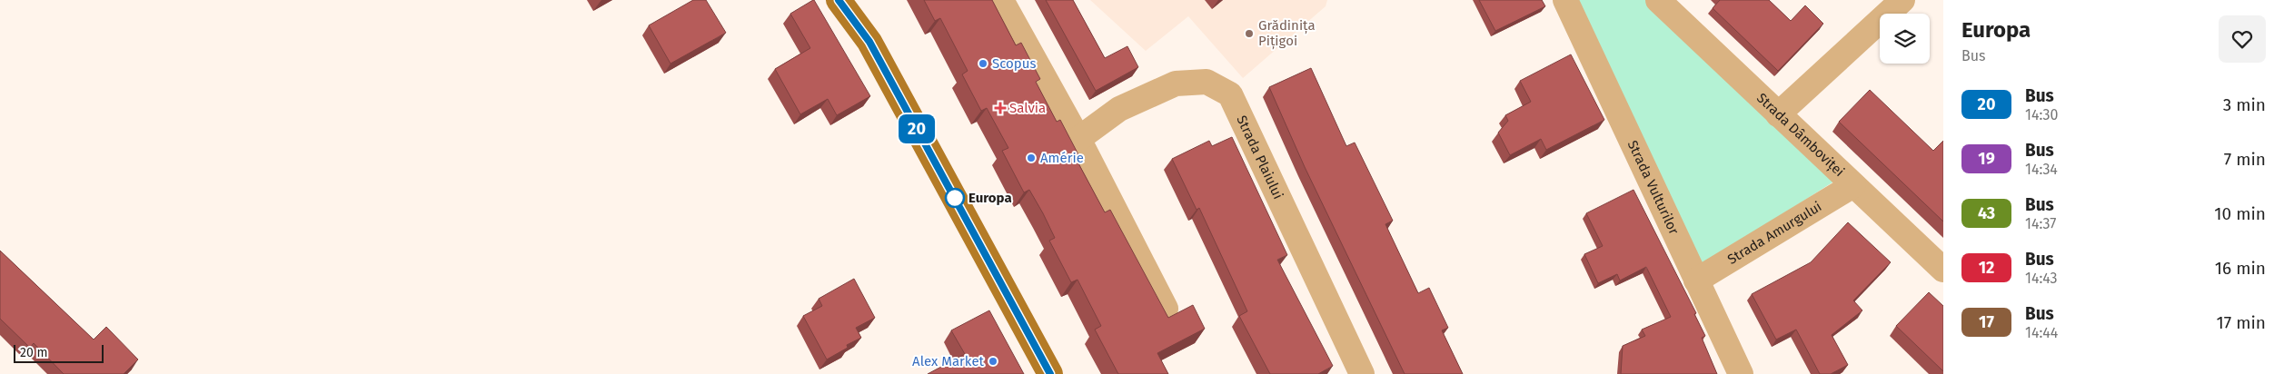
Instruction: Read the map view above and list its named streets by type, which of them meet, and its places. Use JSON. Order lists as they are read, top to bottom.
{
  "streets": {
    "street": [
      "Strada Dâmboviței",
      "Strada Plaiului",
      "Strada Vulturilor",
      "Strada Amurgului"
    ]
  },
  "crossings": [
    ["Strada Dâmboviței", "Strada Amurgului"],
    ["Strada Vulturilor", "Strada Amurgului"]
  ],
  "places": {
    "other": [
      "Grădinița Pițigoi",
      "Scopus",
      "Amérie",
      "Europa",
      "Alex Market"
    ],
    "health": ["Salvia"]
  },
  "lines": ["bus line 20"],
  "scale_bar": "20 m",
  "page": {
    "on_map": "20",
    "heading": ["Europa", "Bus"],
    "list": [
      {
        "mark": "20",
        "name": "Bus",
        "note": "14:30",
        "value": "3 min"
      },
      {
        "mark": "19",
        "name": "Bus",
        "note": "14:34",
        "value": "7 min"
      },
      {
        "mark": "43",
        "name": "Bus",
        "note": "14:37",
        "value": "10 min"
      },
      {
        "mark": "12",
        "name": "Bus",
        "note": "14:43",
        "value": "16 min"
      },
      {
        "mark": "17",
        "name": "Bus",
        "note": "14:44",
        "value": "17 min"
      }
    ],
    "scale": "20 m"
  }
}
